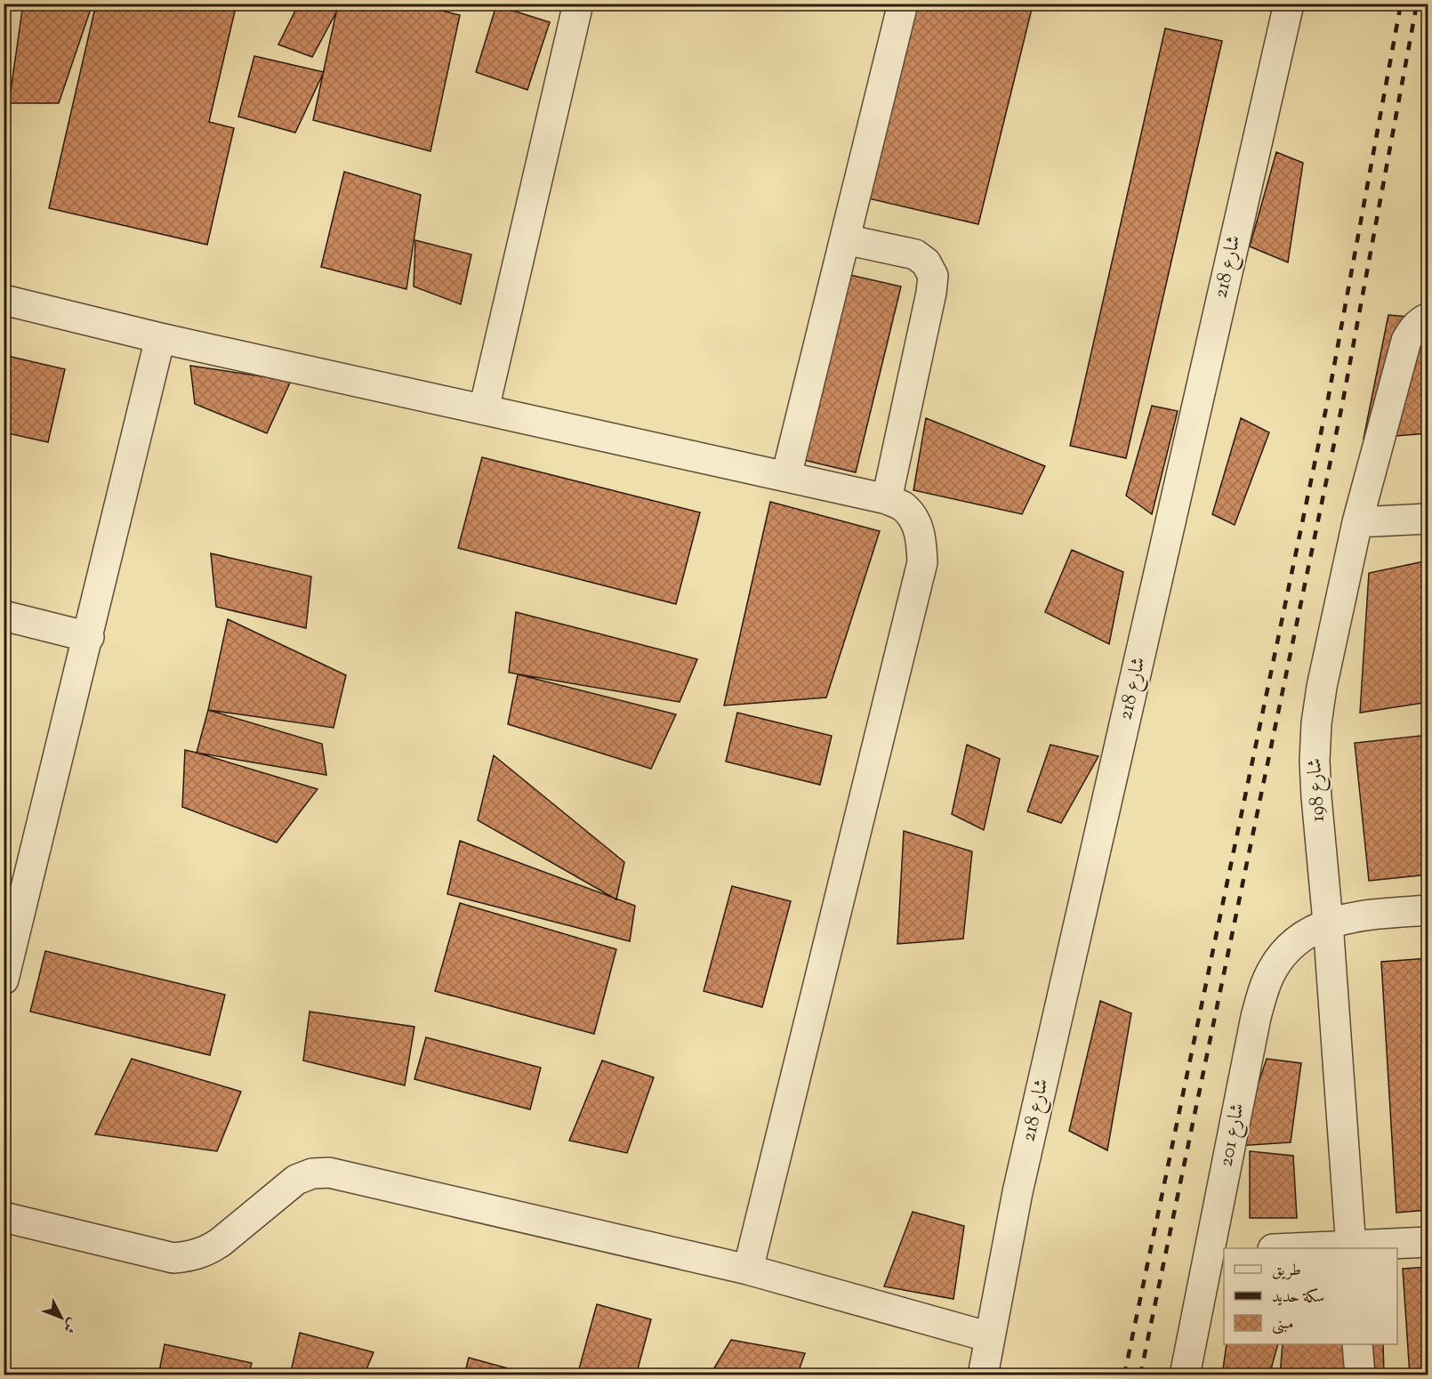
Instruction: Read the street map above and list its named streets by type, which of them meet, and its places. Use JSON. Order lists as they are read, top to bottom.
{
  "streets": {
    "street": ["شارع 218", "شارع 198", "شارع 201"]
  },
  "crossings": [
    ["شارع 198", "شارع 201"]
  ],
  "legend": ["طريق", "سكة حديد", "مبنى"],
  "north": "bottom right"
}
